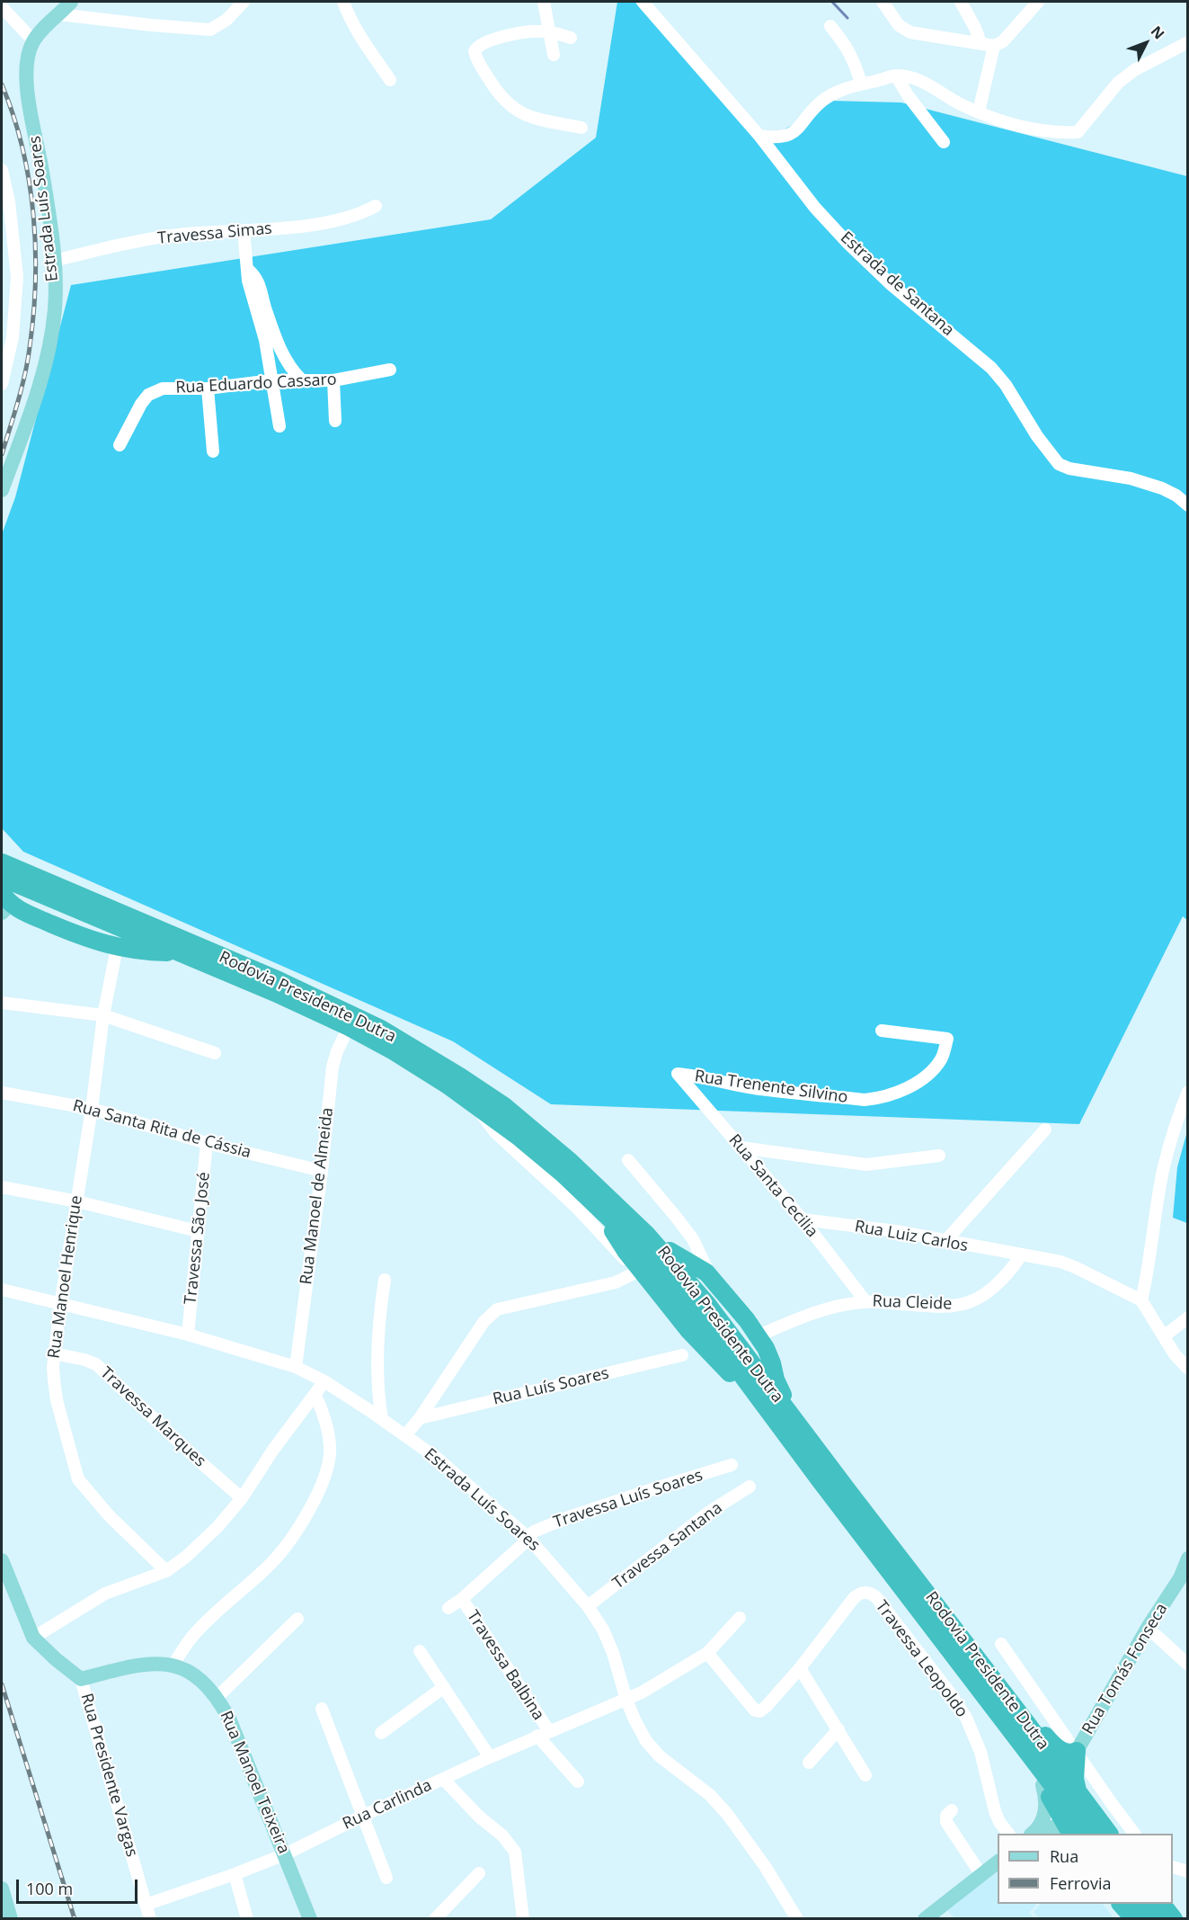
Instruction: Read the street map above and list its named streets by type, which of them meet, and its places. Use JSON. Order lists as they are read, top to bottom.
{
  "streets": {
    "highway": ["Rodovia Presidente Dutra"],
    "main road": [
      "Estrada Luís Soares",
      "Rua Tomás Fonseca",
      "Rua Presidente Vargas",
      "Rua Manoel Teixeira"
    ],
    "street": [
      "Travessa Simas",
      "Estrada de Santana",
      "Rua Eduardo Cassaro",
      "Rua Trenente Silvino",
      "Rua Santa Rita de Cássia",
      "Rua Santa Cecilia",
      "Rua Manoel de Almeida",
      "Rua Luiz Carlos",
      "Travessa São José",
      "Rua Manoel Henrique",
      "Rua Cleide",
      "Rua Luís Soares",
      "Travessa Marques",
      "Travessa Luís Soares",
      "Travessa Santana",
      "Travessa Leopoldo",
      "Travessa Balbina",
      "Rua Carlinda"
    ]
  },
  "crossings": [
    ["Estrada Luís Soares", "Travessa Simas"],
    ["Estrada Luís Soares", "Rua Manoel de Almeida"],
    ["Estrada Luís Soares", "Travessa São José"],
    ["Estrada Luís Soares", "Rua Manoel Henrique"],
    ["Estrada Luís Soares", "Travessa Luís Soares"],
    ["Estrada Luís Soares", "Travessa Santana"],
    ["Estrada Luís Soares", "Rua Carlinda"],
    ["Rodovia Presidente Dutra", "Rua Manoel de Almeida"],
    ["Rua Trenente Silvino", "Rua Santa Cecilia"],
    ["Rua Santa Rita de Cássia", "Rua Manoel de Almeida"],
    ["Rua Santa Rita de Cássia", "Travessa São José"],
    ["Rua Santa Rita de Cássia", "Rua Manoel Henrique"],
    ["Rua Santa Cecilia", "Rua Luiz Carlos"],
    ["Rua Santa Cecilia", "Rua Cleide"],
    ["Rua Luiz Carlos", "Rua Cleide"],
    ["Rua Manoel Henrique", "Travessa Marques"],
    ["Travessa Luís Soares", "Travessa Balbina"],
    ["Travessa Balbina", "Rua Carlinda"],
    ["Rua Presidente Vargas", "Rua Manoel Teixeira"],
    ["Rua Presidente Vargas", "Rua Carlinda"],
    ["Rua Manoel Teixeira", "Rua Carlinda"]
  ],
  "legend": ["Rua", "Ferrovia"],
  "scale_bar": "100 m",
  "north": "top right"
}
